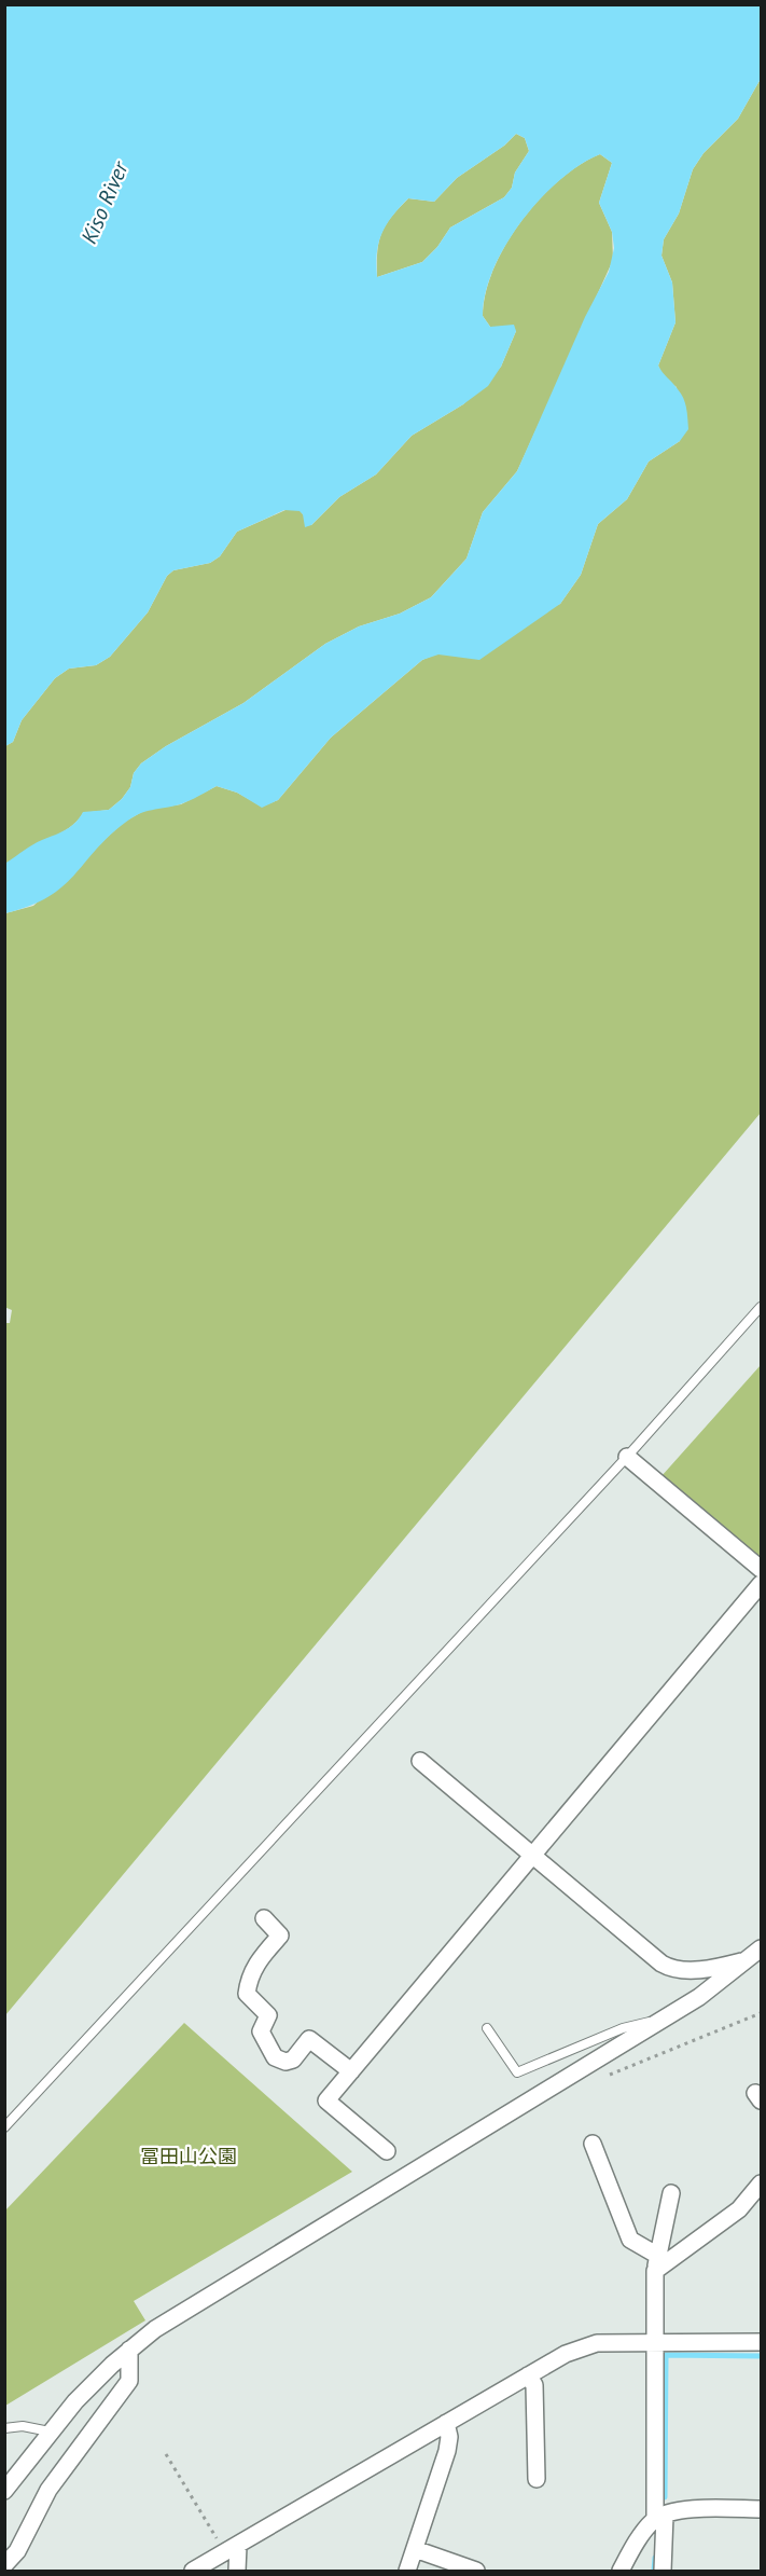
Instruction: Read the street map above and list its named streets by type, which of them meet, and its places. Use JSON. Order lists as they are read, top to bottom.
{
  "water": ["Kiso River"],
  "parks": ["冨田山公園"]
}
